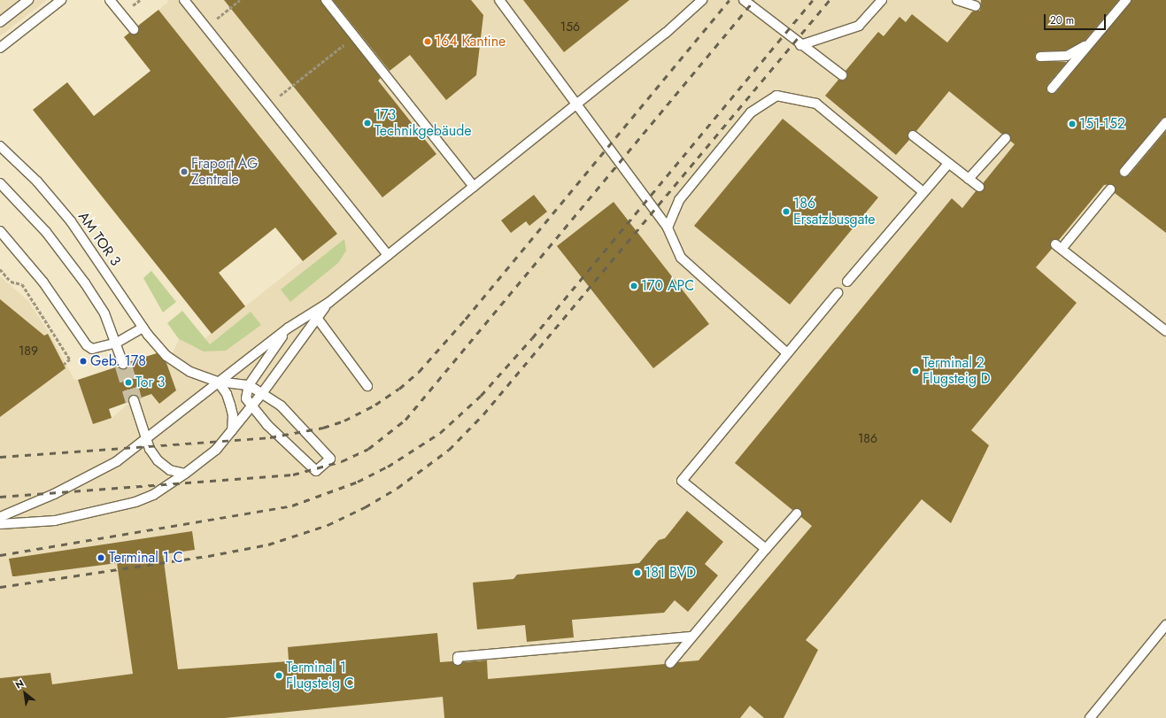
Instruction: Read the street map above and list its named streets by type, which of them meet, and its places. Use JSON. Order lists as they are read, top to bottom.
{
  "streets": {
    "lane": ["AM TOR 3"]
  },
  "places": [
    "164 Kantine",
    "173 Technikgebäude",
    "151-152",
    "Fraport AG Zentrale",
    "186 Ersatzbusgate",
    "170 APC",
    "Geb. 178",
    "Terminal 2 Flugsteig D",
    "Tor 3",
    "Terminal 1 C",
    "181 BVD",
    "Terminal 1 Flugsteig C"
  ],
  "house_numbers": ["156", "189", "186"],
  "scale_bar": "20 m",
  "north": "top left"
}
